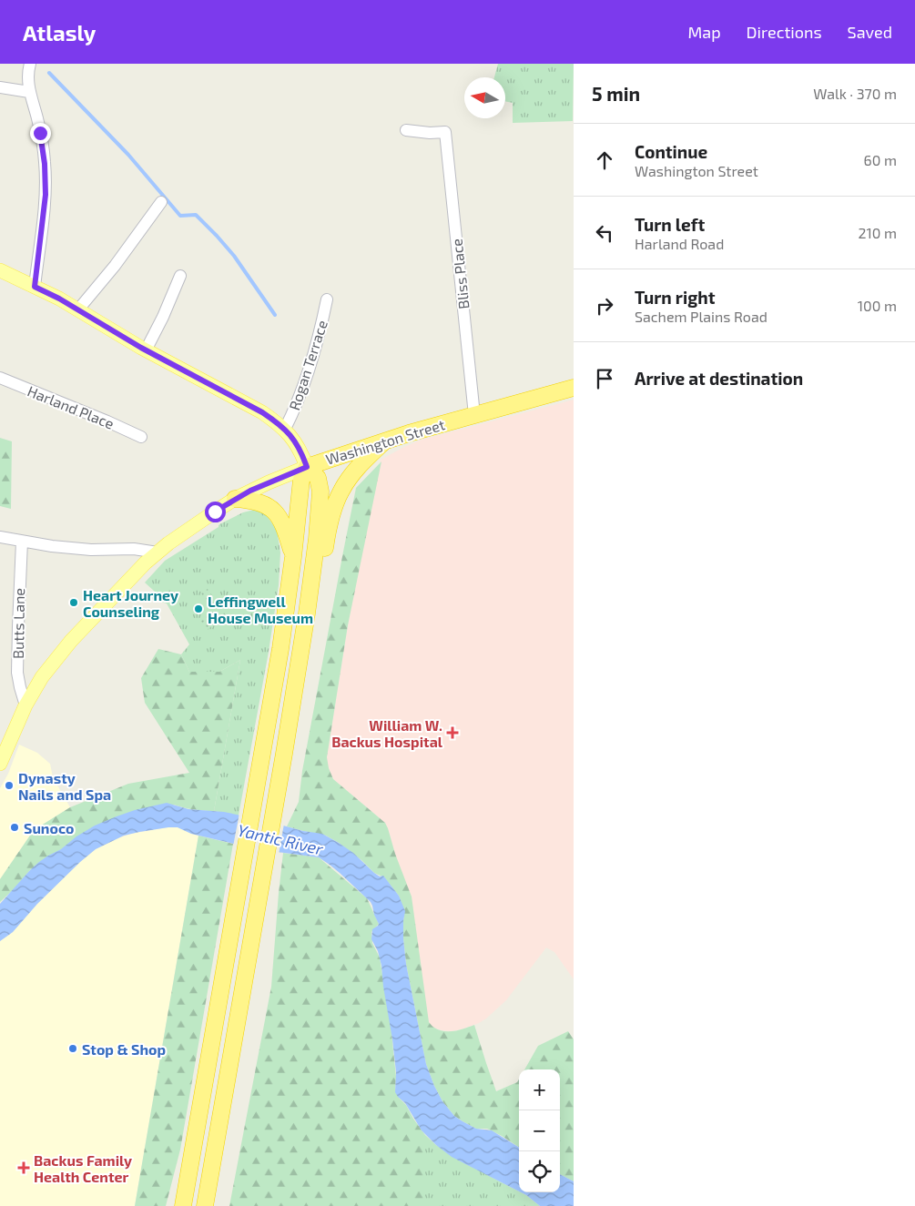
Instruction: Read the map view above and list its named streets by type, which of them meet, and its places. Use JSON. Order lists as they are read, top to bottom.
{
  "streets": {
    "highway": ["Washington Street"],
    "street": [
      "Bliss Place",
      "Rogan Terrace",
      "Harland Place",
      "Butts Lane"
    ]
  },
  "crossings": [
    ["Bliss Place", "Washington Street"],
    ["Washington Street", "Butts Lane"]
  ],
  "water": ["Yantic River"],
  "places": {
    "other": [
      "Heart Journey Counseling",
      "Leffingwell House Museum",
      "Dynasty Nails and Spa",
      "Sunoco",
      "Stop & Shop"
    ],
    "health": ["William W. Backus Hospital", "Backus Family Health Center"]
  },
  "north": "left",
  "page": {
    "header": "Atlasly",
    "nav": ["Map", "Directions", "Saved"],
    "heading": ["5 min", "Walk · 370 m"],
    "list": [
      ["Continue", "Washington Street", "60 m"],
      ["Turn left", "Harland Road", "210 m"],
      ["Turn right", "Sachem Plains Road", "100 m"],
      "Arrive at destination"
    ],
    "map_buttons": ["+", "−"]
  }
}
